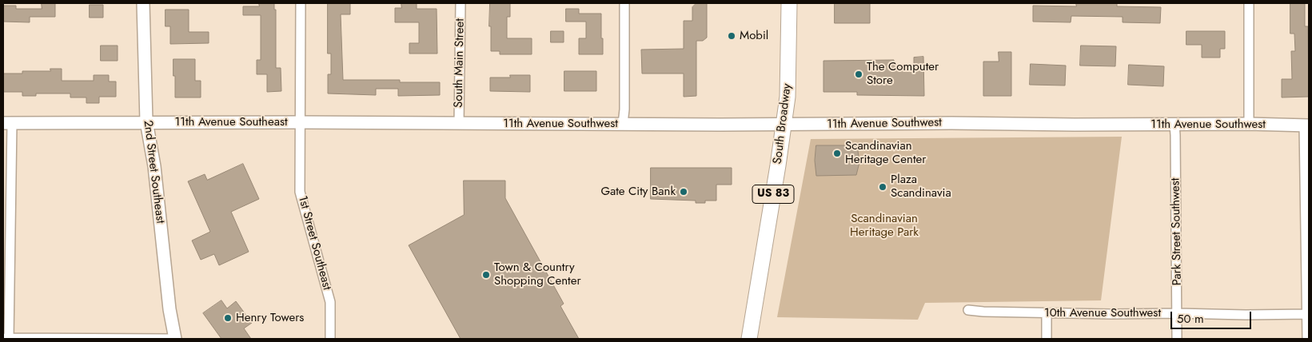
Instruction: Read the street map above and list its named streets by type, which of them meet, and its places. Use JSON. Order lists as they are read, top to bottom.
{
  "streets": {
    "main road": ["South Broadway", "US 83"],
    "street": [
      "South Main Street",
      "11th Avenue Southeast",
      "11th Avenue Southwest",
      "2nd Street Southeast",
      "Park Street Southwest",
      "1st Street Southeast",
      "10th Avenue Southwest"
    ]
  },
  "crossings": [
    ["South Main Street", "11th Avenue Southeast"],
    ["South Main Street", "11th Avenue Southwest"],
    ["11th Avenue Southeast", "11th Avenue Southwest"],
    ["11th Avenue Southeast", "2nd Street Southeast"],
    ["11th Avenue Southeast", "1st Street Southeast"],
    ["11th Avenue Southwest", "South Broadway"],
    ["11th Avenue Southwest", "Park Street Southwest"],
    ["Park Street Southwest", "10th Avenue Southwest"]
  ],
  "parks": ["Scandinavian Heritage Park"],
  "places": [
    "Mobil",
    "The Computer Store",
    "Scandinavian Heritage Center",
    "Plaza Scandinavia",
    "Gate City Bank",
    "Town & Country Shopping Center",
    "Henry Towers"
  ],
  "scale_bar": "50 m"
}
